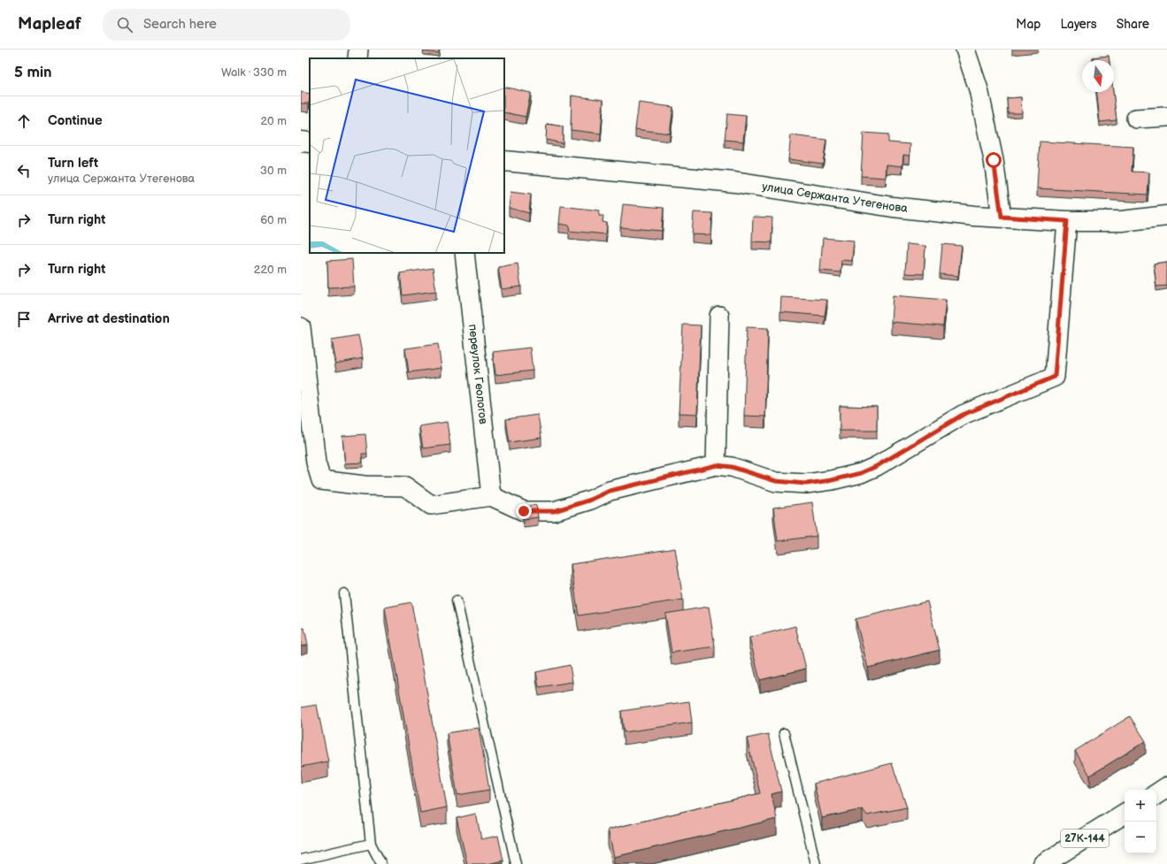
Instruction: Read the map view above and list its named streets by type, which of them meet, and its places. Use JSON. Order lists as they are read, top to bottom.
{
  "streets": {
    "main road": ["улица Сержанта Утегенова", "27К-144"],
    "street": ["переулок Геологов"]
  },
  "north": "bottom",
  "page": {
    "header": "Mapleaf",
    "search": "Search here",
    "nav": ["Map", "Layers", "Share"],
    "heading": ["5 min", "Walk · 330 m"],
    "list": [
      ["Continue", "20 m"],
      ["Turn left", "улица Сержанта Утегенова", "30 m"],
      ["Turn right", "60 m"],
      ["Turn right", "220 m"],
      "Arrive at destination"
    ],
    "map_buttons": ["+", "−"]
  }
}
